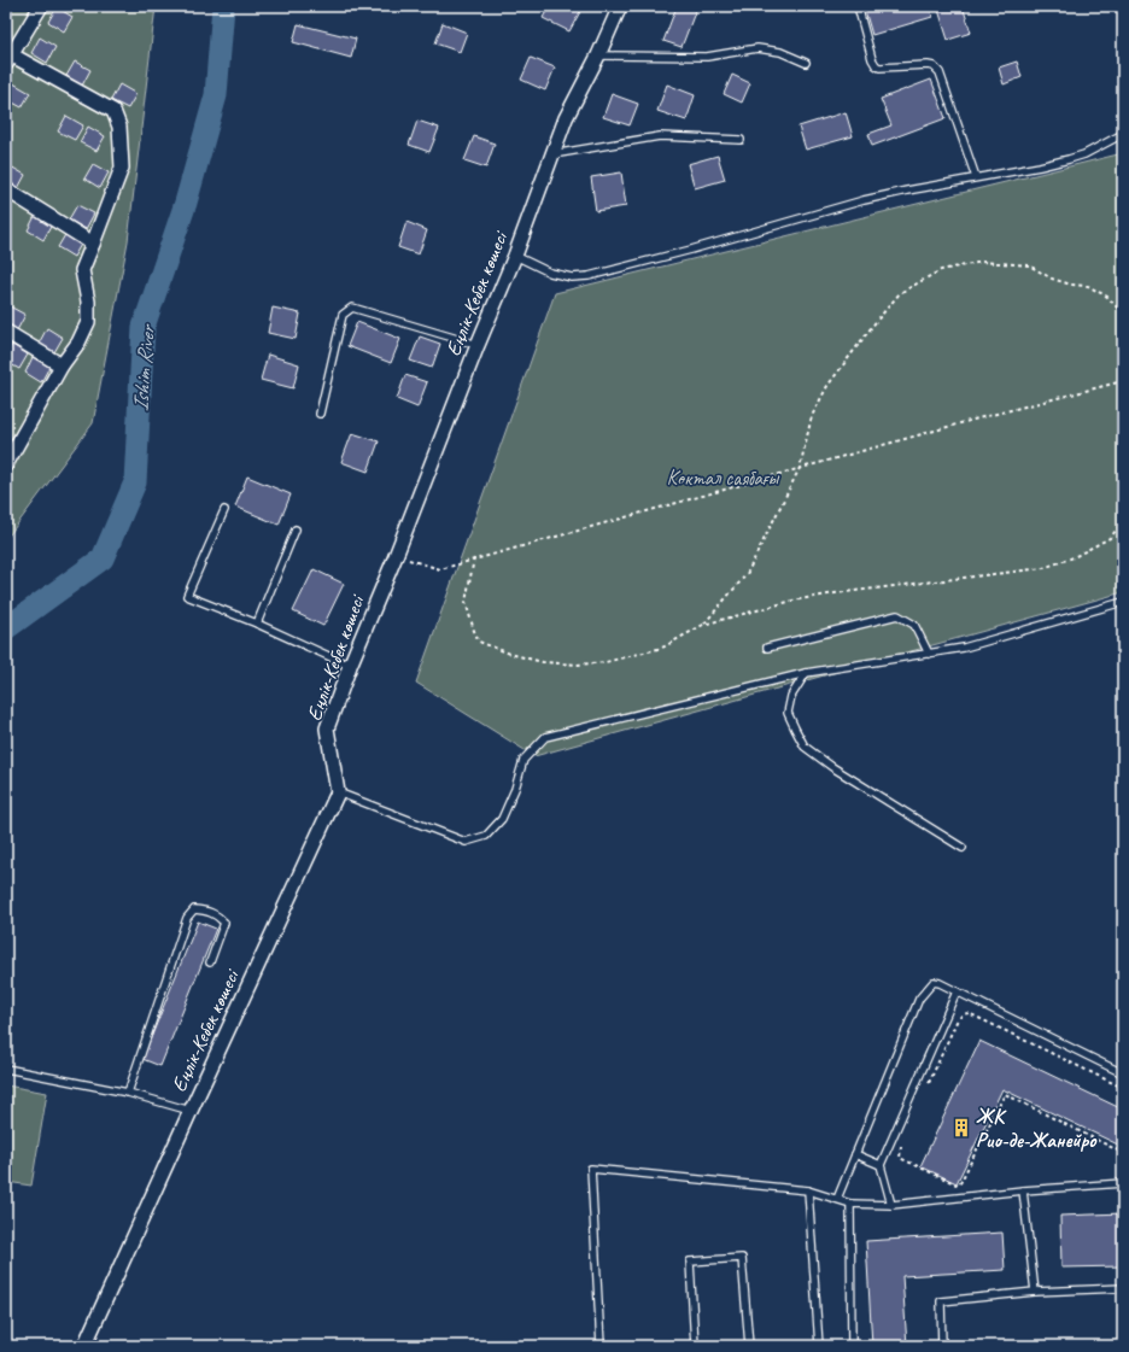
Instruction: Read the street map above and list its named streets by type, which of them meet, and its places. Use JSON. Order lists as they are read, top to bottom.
{
  "streets": {
    "street": ["Еңлік-Кебек көшесі"]
  },
  "water": ["Ishim River"],
  "parks": ["Көктал саябағы"],
  "places": {
    "building": ["ЖК Рио-де-Жанейро"]
  }
}
